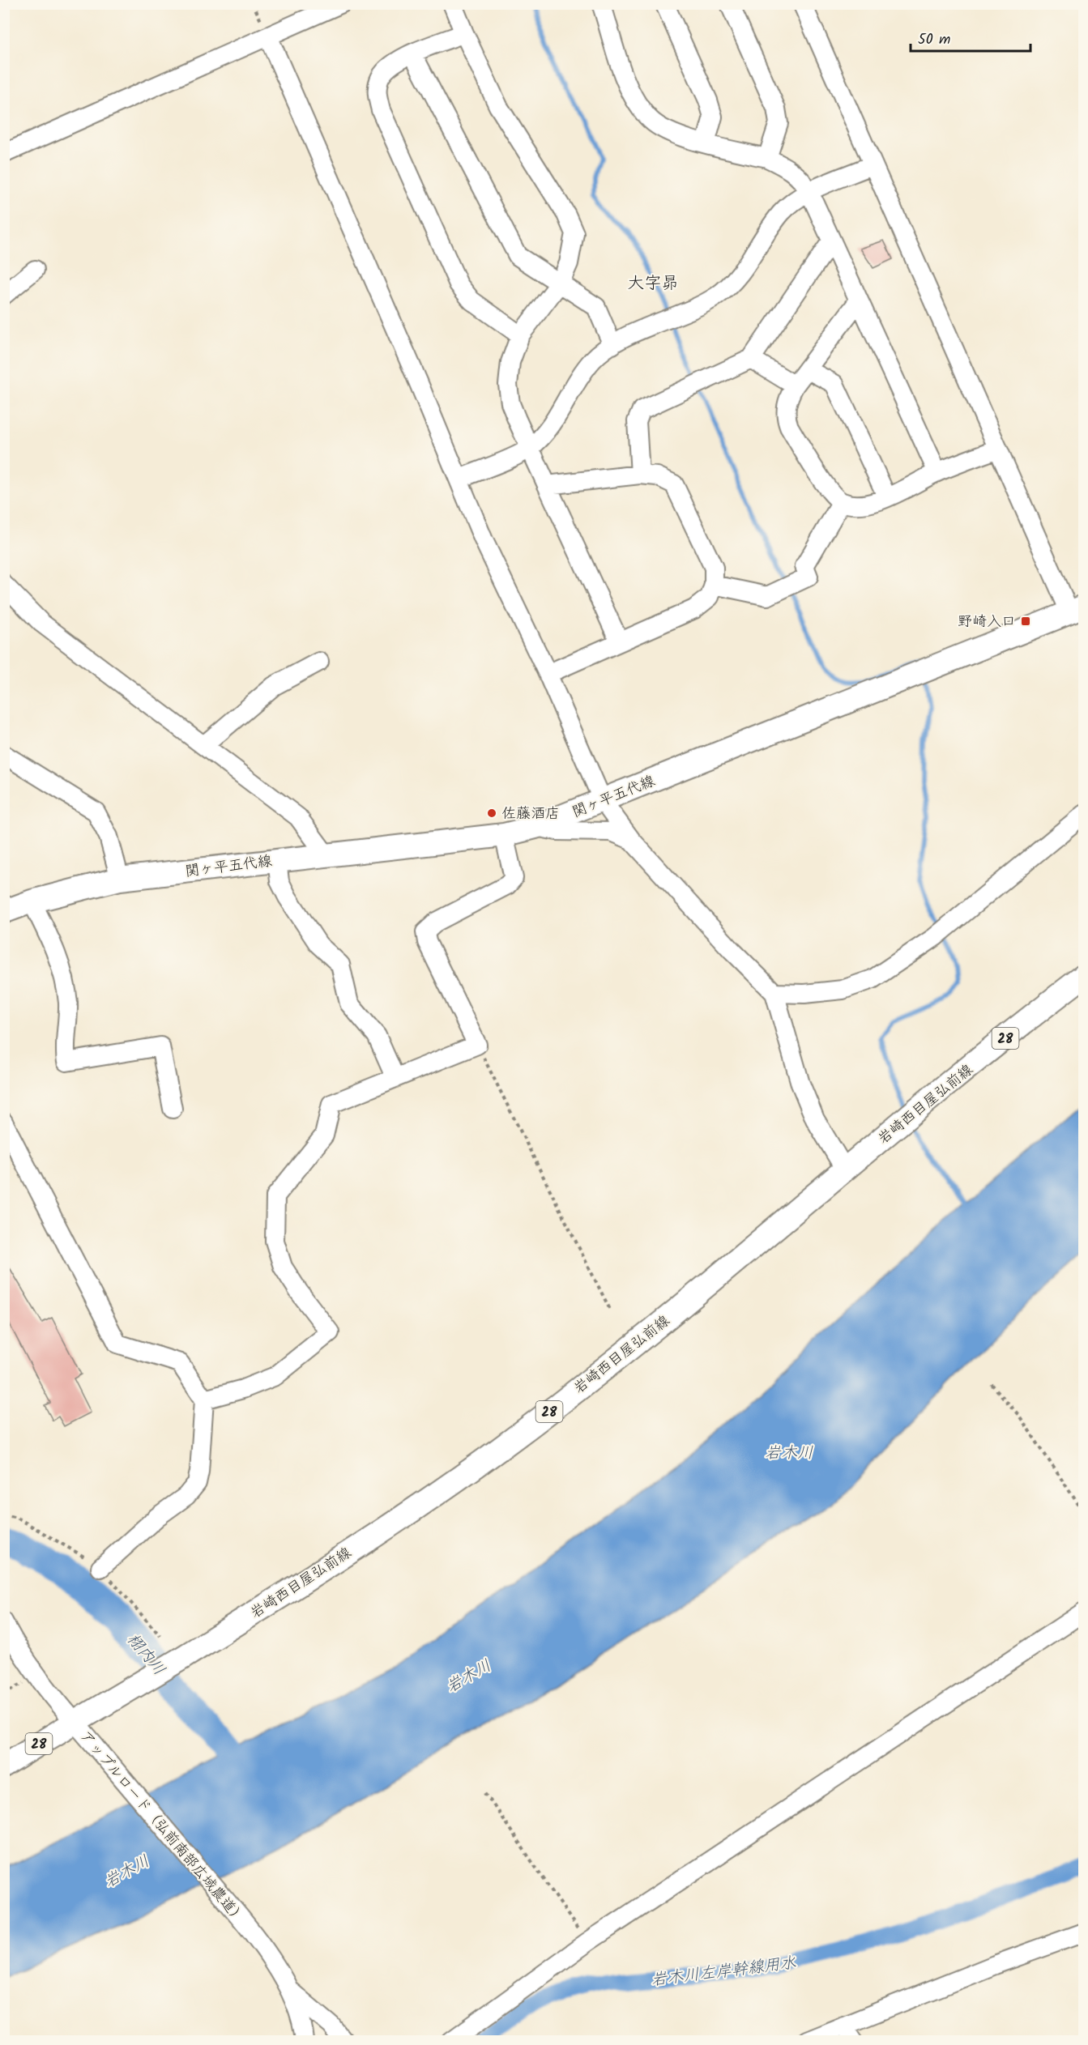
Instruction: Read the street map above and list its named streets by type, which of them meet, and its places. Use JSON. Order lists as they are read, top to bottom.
{
  "streets": {
    "main road": ["関ヶ平五代線", "28", "岩崎西目屋弘前線"],
    "street": ["アップルロード（弘前南部広域農道）"]
  },
  "crossings": [
    ["岩崎西目屋弘前線", "アップルロード（弘前南部広域農道）"]
  ],
  "districts": ["大字昴"],
  "water": ["岩木川", "栩内川", "岩木川左岸幹線用水"],
  "places": {
    "transit": ["野崎入口"],
    "other": ["佐藤酒店"]
  },
  "scale_bar": "50 m"
}
